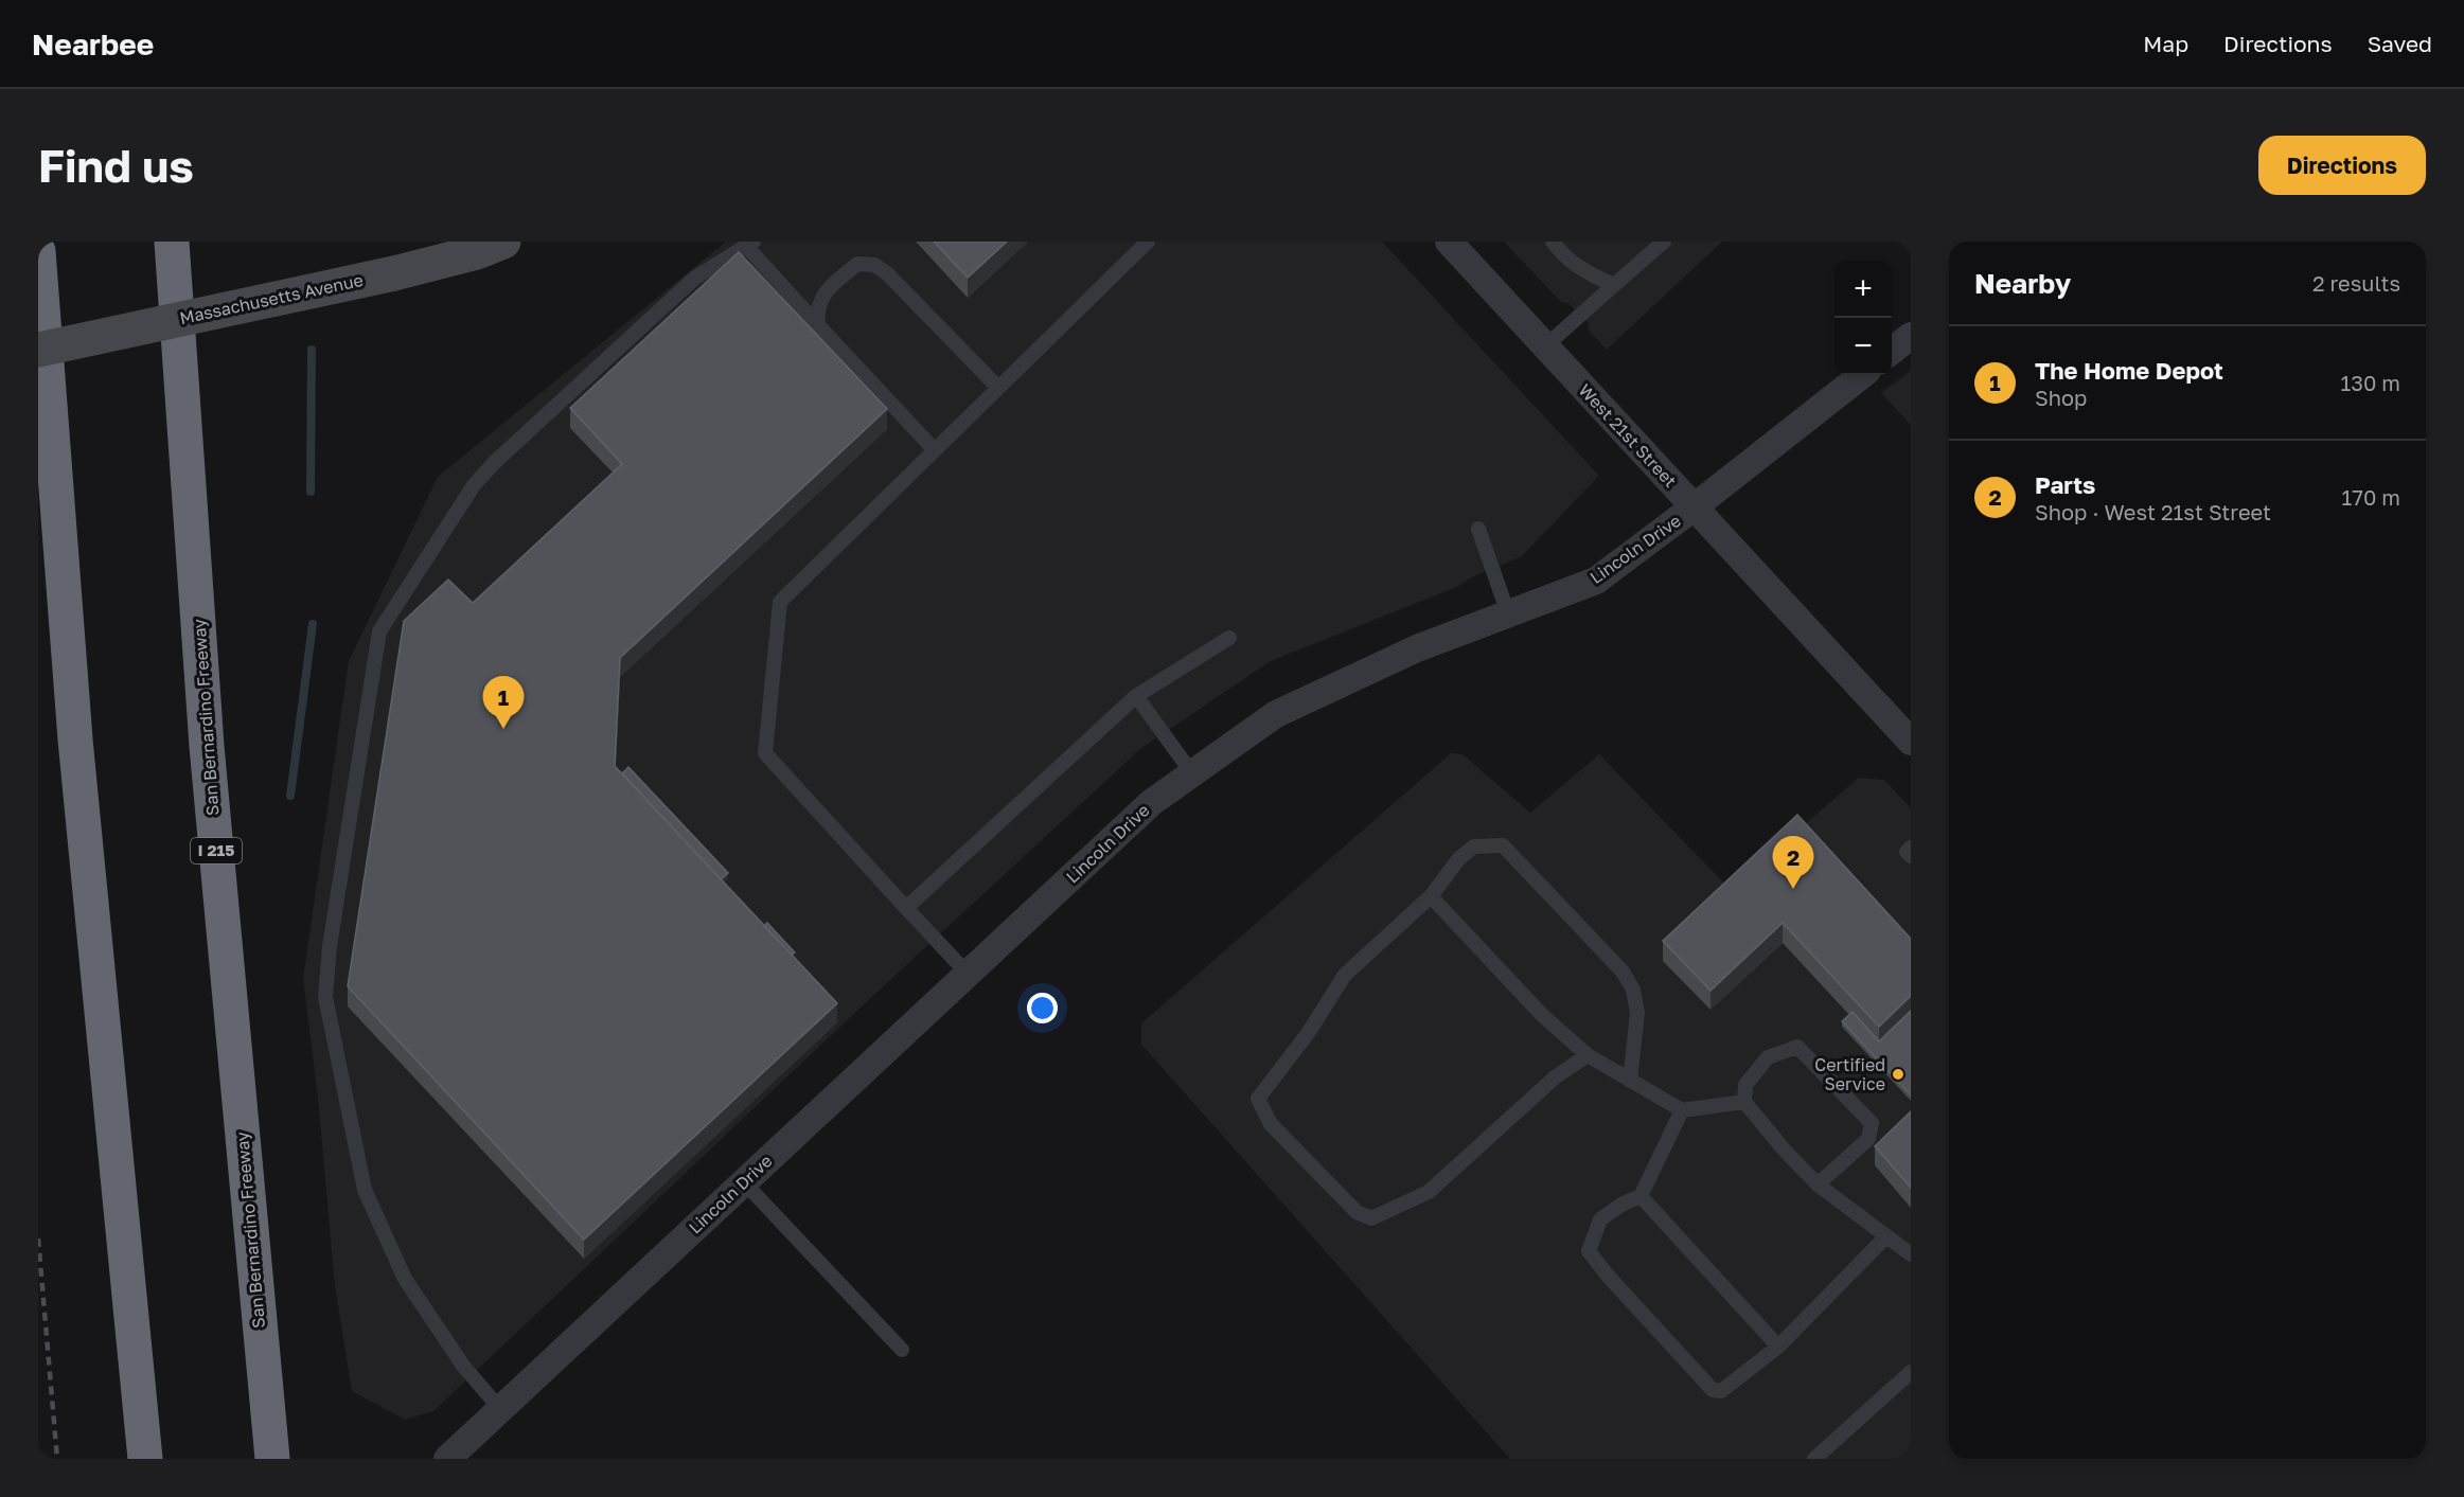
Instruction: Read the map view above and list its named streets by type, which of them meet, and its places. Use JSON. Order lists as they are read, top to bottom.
{
  "streets": {
    "highway": ["San Bernardino Freeway", "I 215"],
    "street": ["Massachusetts Avenue", "West 21st Street", "Lincoln Drive"]
  },
  "crossings": [
    ["West 21st Street", "Lincoln Drive"]
  ],
  "places": ["Certified Service"],
  "page": {
    "header": "Nearbee",
    "nav": ["Map", "Directions", "Saved"],
    "buttons": "Directions",
    "title": "Find us",
    "heading": ["Nearby", "2 results"],
    "map_buttons": ["+", "−"],
    "list": [
      {
        "mark": "1",
        "name": "The Home Depot",
        "note": "Shop",
        "value": "130 m"
      },
      {
        "mark": "2",
        "name": "Parts",
        "note": "Shop · West 21st Street",
        "value": "170 m"
      }
    ],
    "pins": ["1", "2"]
  }
}
